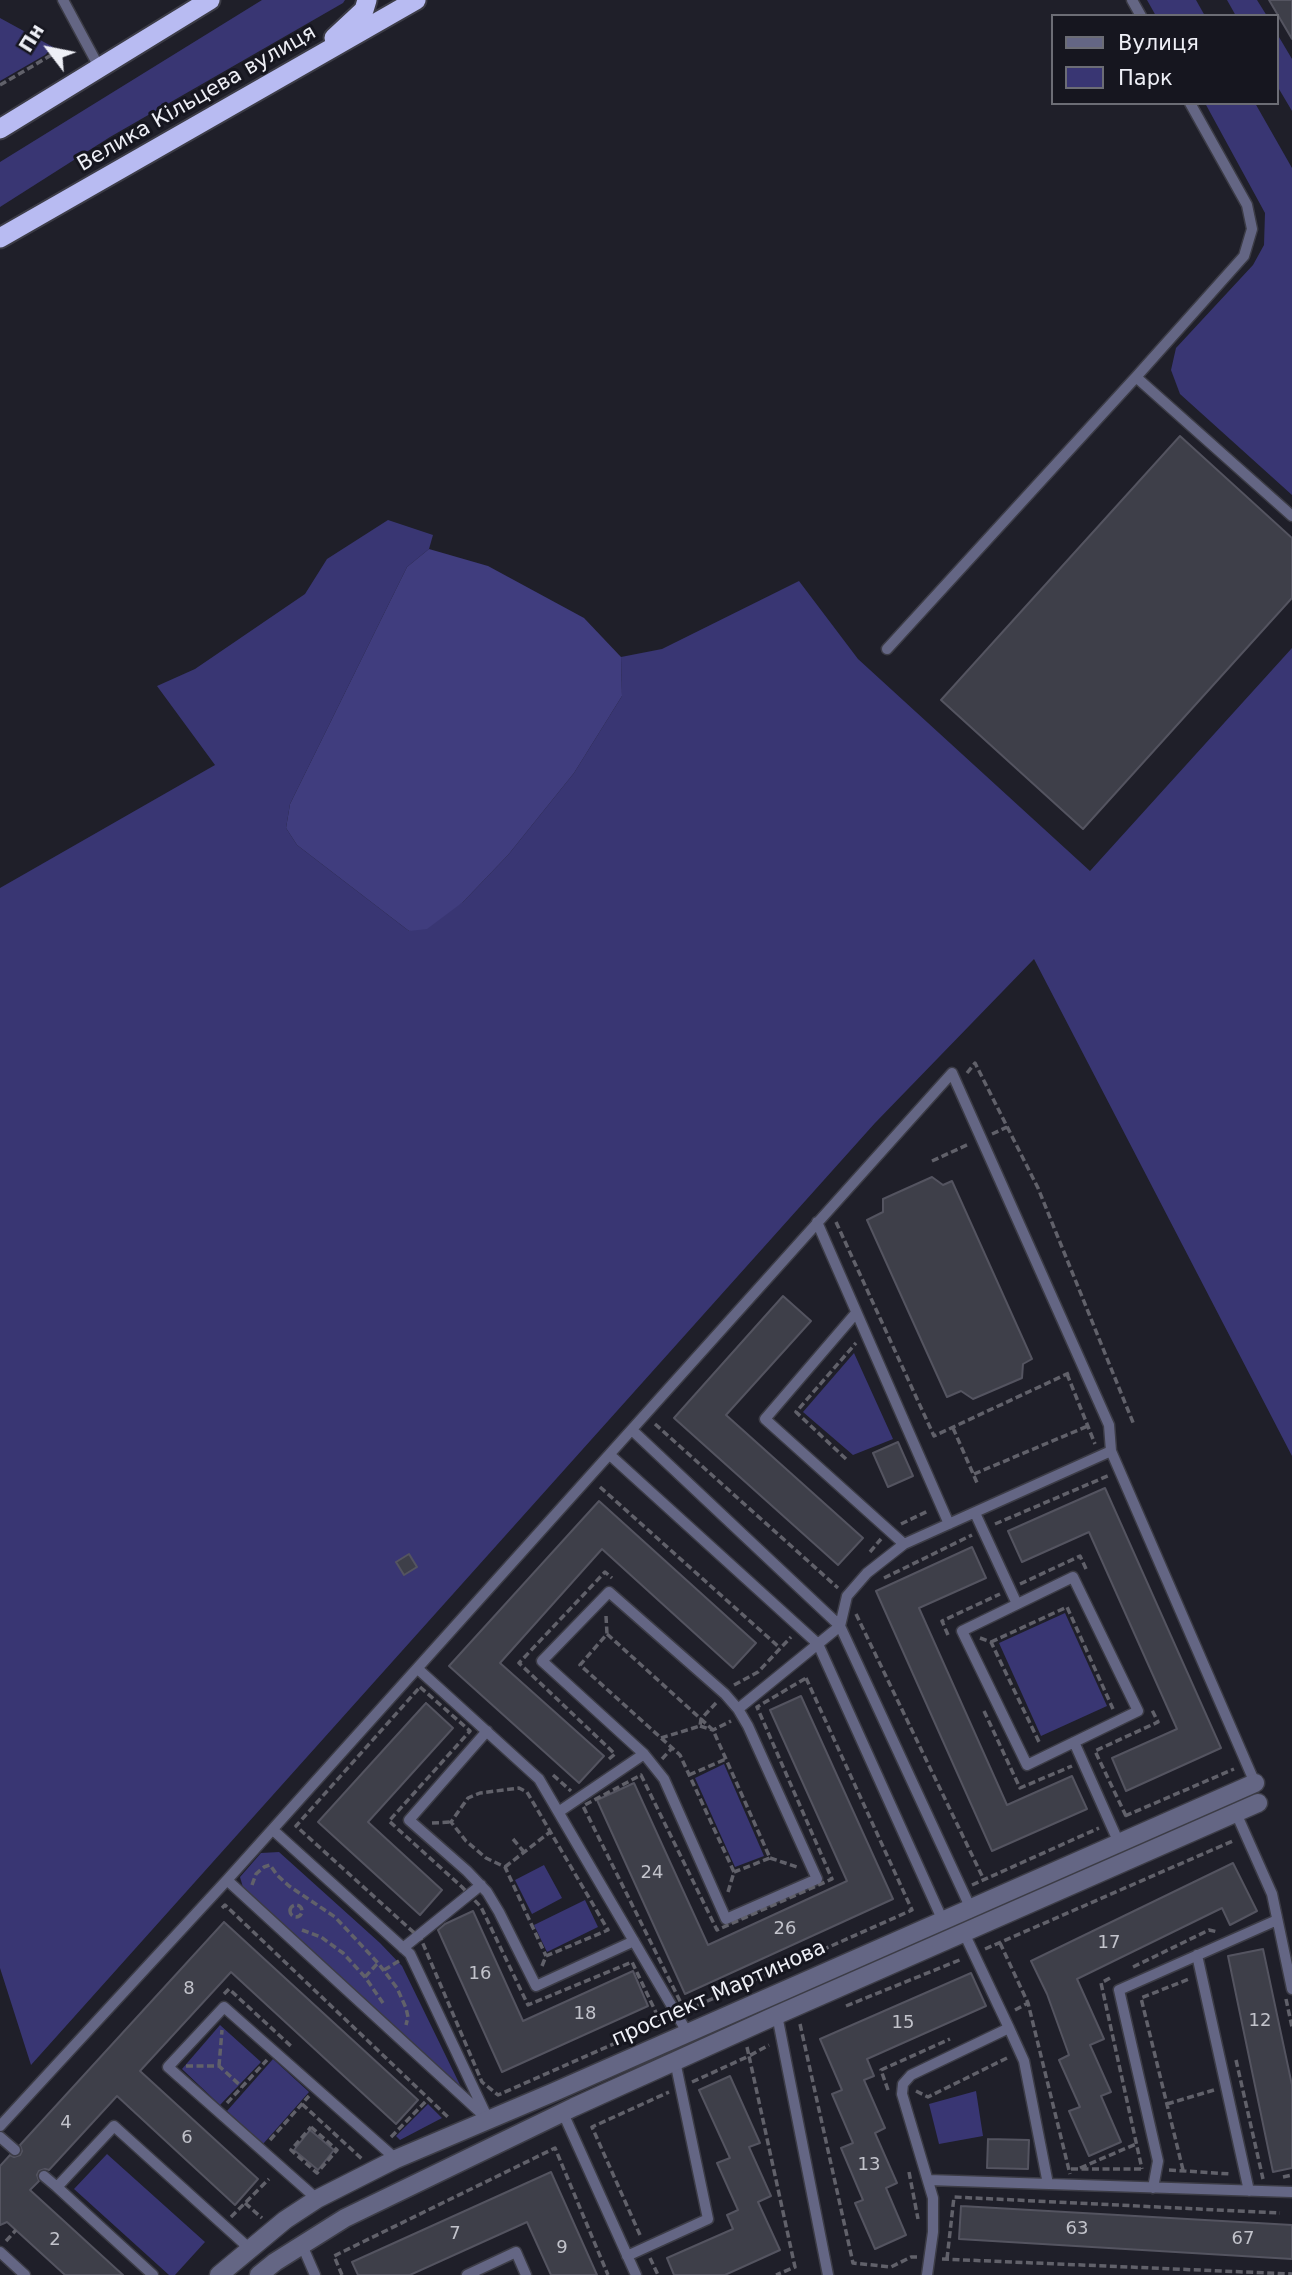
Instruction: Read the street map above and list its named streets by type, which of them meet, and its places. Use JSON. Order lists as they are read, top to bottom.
{
  "streets": {
    "highway": ["Велика Кільцева вулиця"],
    "street": ["проспект Мартинова"]
  },
  "house_numbers": [
    "24",
    "26",
    "17",
    "16",
    "8",
    "18",
    "12",
    "15",
    "4",
    "6",
    "13",
    "63",
    "7",
    "67",
    "2",
    "9"
  ],
  "legend": ["Вулиця", "Парк"],
  "north": "top left"
}
